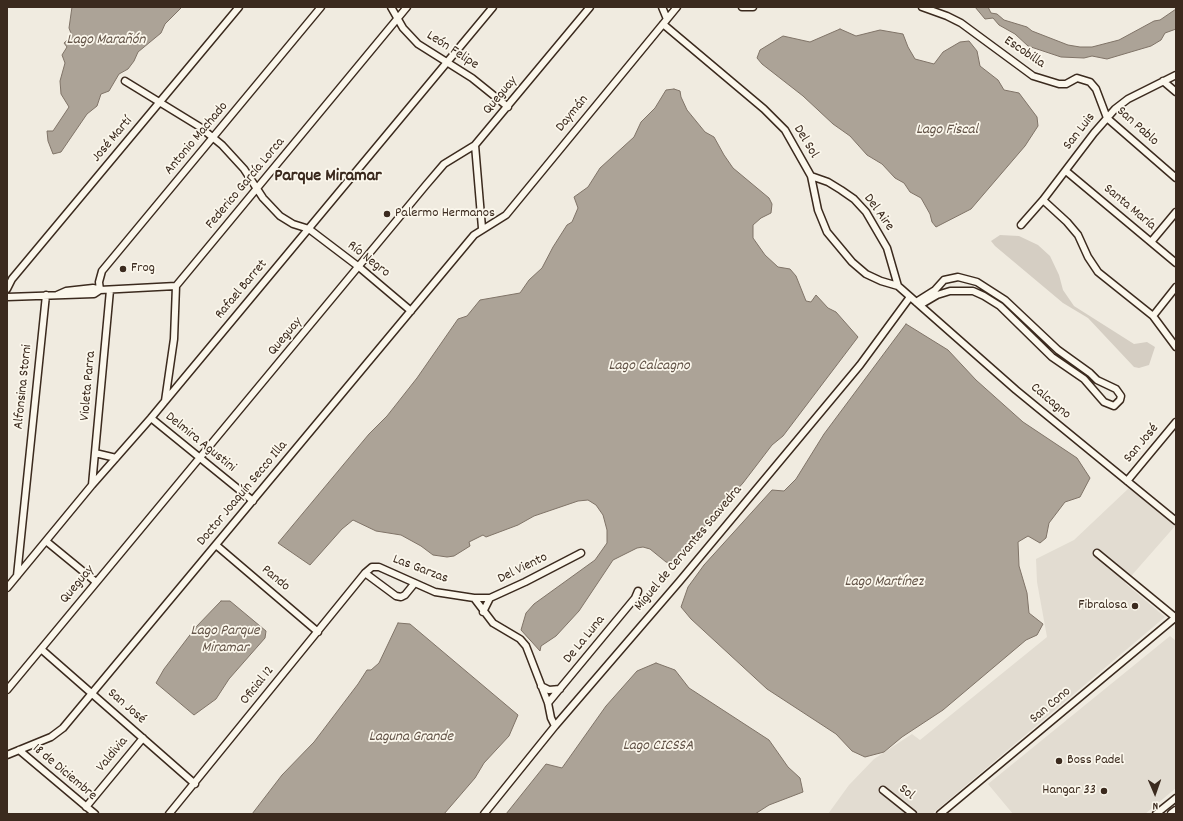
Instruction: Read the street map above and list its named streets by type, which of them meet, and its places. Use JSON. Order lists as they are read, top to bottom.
{
  "streets": {
    "street": [
      "León Felipe",
      "Escobilla",
      "Queguay",
      "Daymán",
      "San Pablo",
      "San Luis",
      "Antonio Machado",
      "José Martí",
      "Del Sol",
      "Federico García Lorca",
      "Santa María",
      "Del Aire",
      "Río Negro",
      "Rafael Barret",
      "Violeta Parra",
      "Alfonsina Storni",
      "Calcagno",
      "Delmira Agustini",
      "San José",
      "Doctor Joaquín Secco Illa",
      "Miguel de Cervantes Saavedra",
      "Del Viento",
      "Las Garzas",
      "Pando",
      "De La Luna",
      "Oficial 12",
      "San Cono",
      "Valdivia",
      "18 de Diciembre",
      "Sol"
    ]
  },
  "crossings": [
    ["León Felipe", "Queguay"],
    ["León Felipe", "Federico García Lorca"],
    ["León Felipe", "Rafael Barret"],
    ["Escobilla", "San Pablo"],
    ["Queguay", "Río Negro"],
    ["Queguay", "Delmira Agustini"],
    ["Queguay", "San José"],
    ["Daymán", "Del Sol"],
    ["Daymán", "Doctor Joaquín Secco Illa"],
    ["San Pablo", "San Luis"],
    ["San Luis", "Santa María"],
    ["Antonio Machado", "Río Negro"],
    ["José Martí", "Río Negro"],
    ["Del Sol", "Del Aire"],
    ["Del Sol", "Calcagno"],
    ["Federico García Lorca", "Río Negro"],
    ["Del Aire", "Calcagno"],
    ["Río Negro", "Rafael Barret"],
    ["Río Negro", "Doctor Joaquín Secco Illa"],
    ["Rafael Barret", "Violeta Parra"],
    ["Rafael Barret", "Alfonsina Storni"],
    ["Rafael Barret", "Delmira Agustini"],
    ["Calcagno", "San José"],
    ["Calcagno", "Miguel de Cervantes Saavedra"],
    ["Delmira Agustini", "Doctor Joaquín Secco Illa"],
    ["San José", "Doctor Joaquín Secco Illa"],
    ["San José", "Oficial 12"],
    ["San José", "Valdivia"],
    ["Doctor Joaquín Secco Illa", "Pando"],
    ["Doctor Joaquín Secco Illa", "18 de Diciembre"],
    ["Del Viento", "Las Garzas"],
    ["Las Garzas", "Oficial 12"],
    ["Pando", "Oficial 12"],
    ["Valdivia", "18 de Diciembre"]
  ],
  "districts": ["Parque Miramar"],
  "water": [
    "Lago Marañón",
    "Lago Fiscal",
    "Lago Calcagno",
    "Lago Martínez",
    "Lago Parque Miramar",
    "Laguna Grande",
    "Lago CICSSA"
  ],
  "places": [
    "Palermo Hermanos",
    "Frog",
    "Fibralosa",
    "Boss Padel",
    "Hangar 33"
  ],
  "north": "bottom"
}
